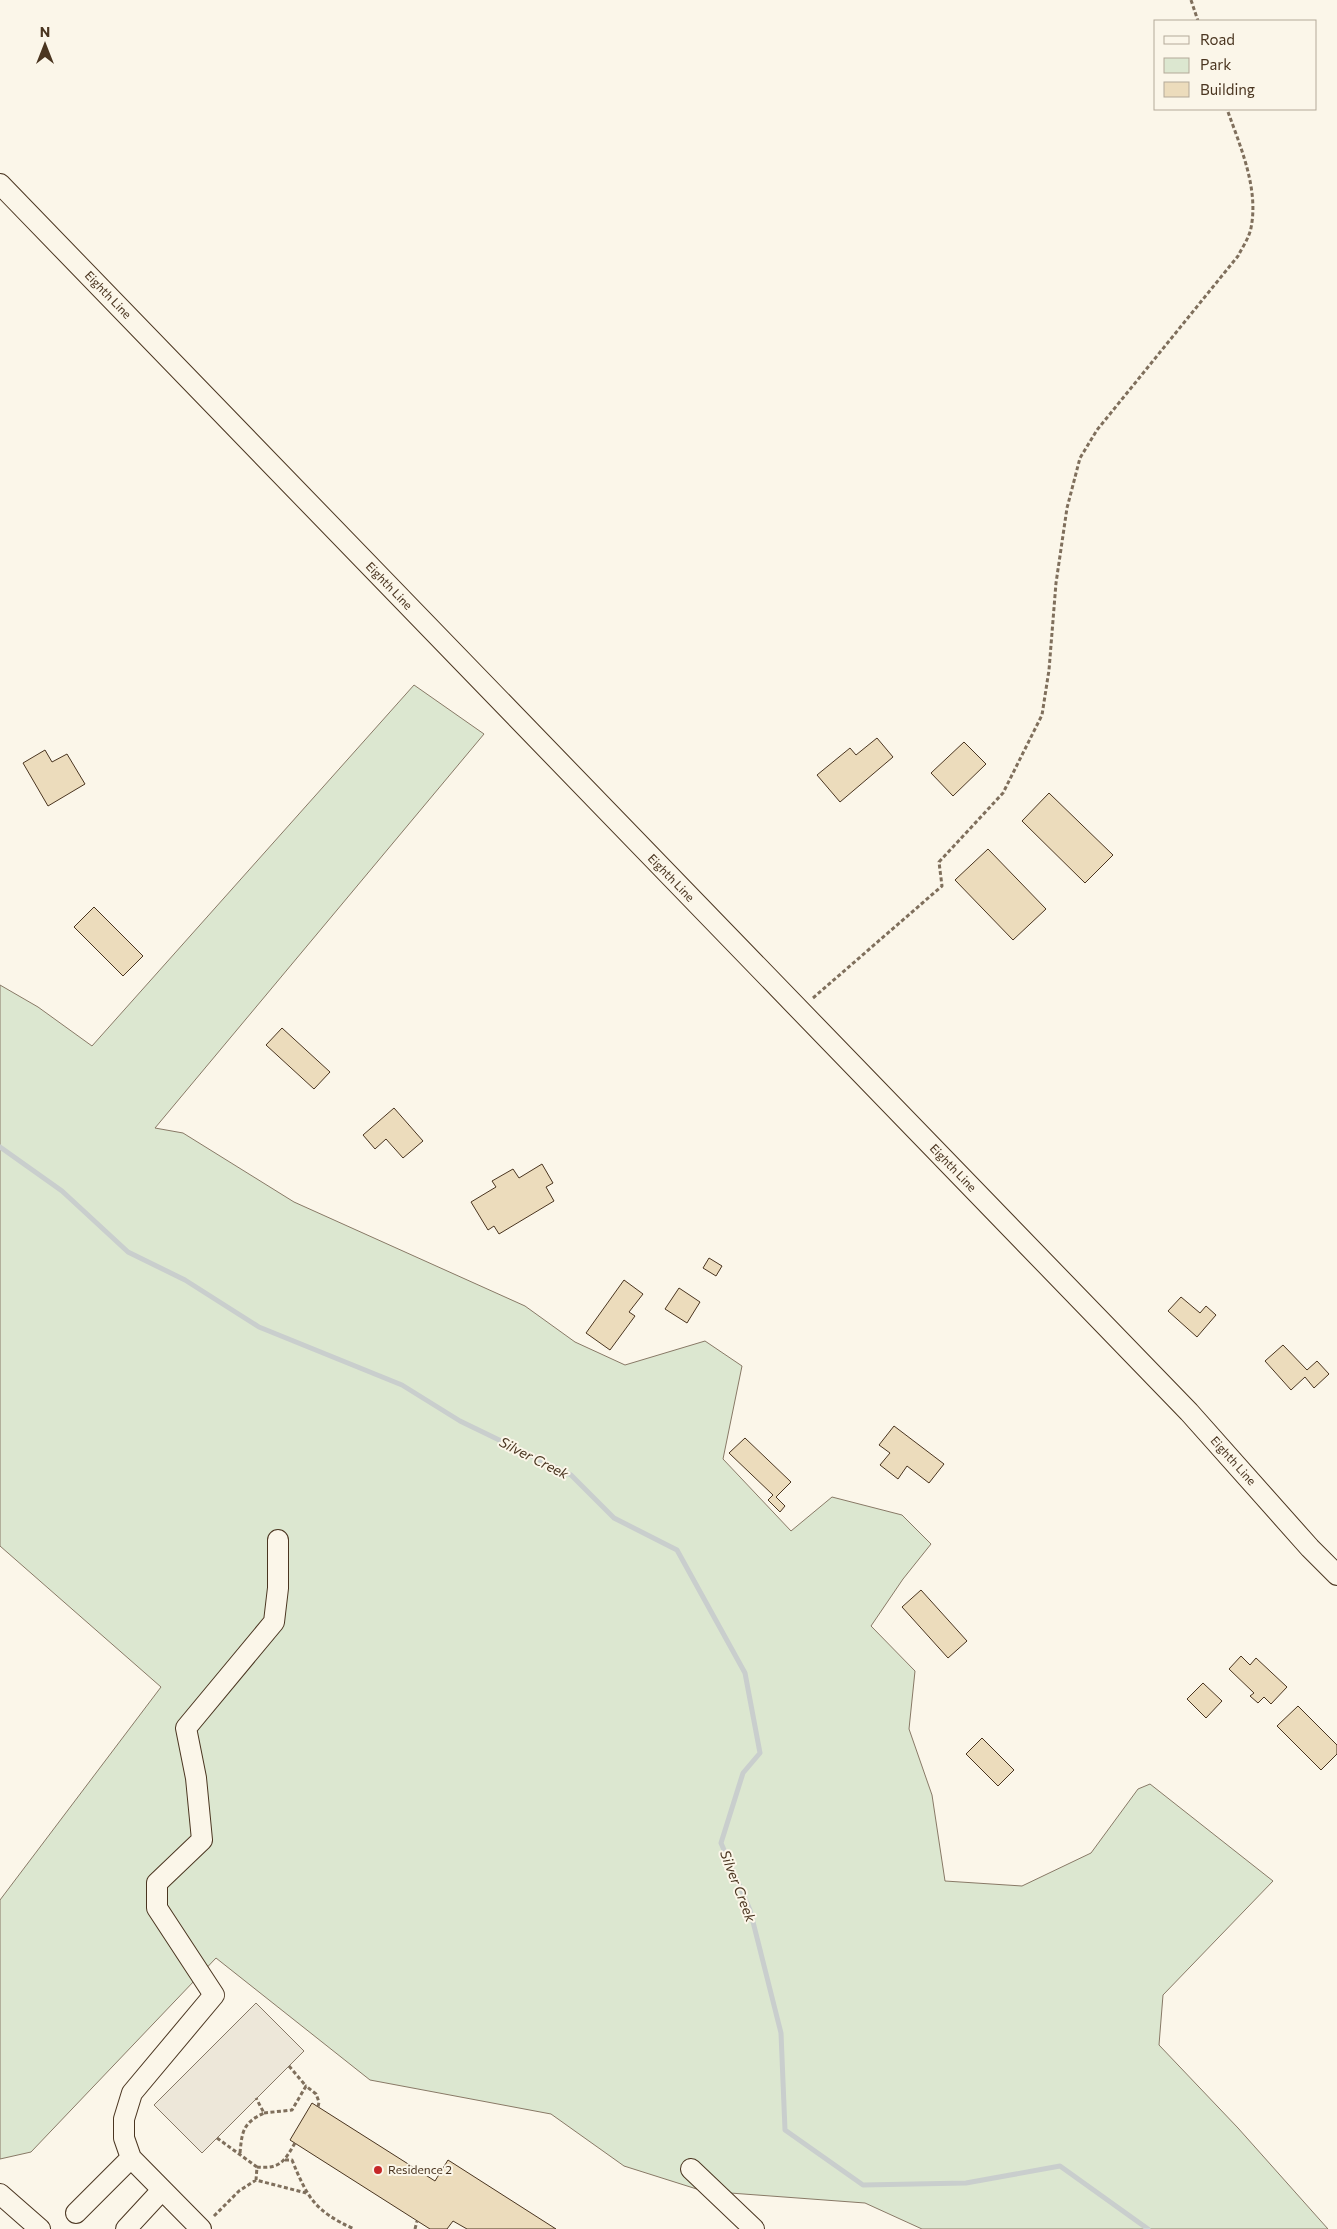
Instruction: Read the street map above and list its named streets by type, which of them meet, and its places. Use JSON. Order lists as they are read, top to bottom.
{
  "streets": {
    "street": ["Eighth Line"]
  },
  "water": ["Silver Creek"],
  "places": ["Residence 2"],
  "legend": ["Road", "Park", "Building"],
  "north": "top"
}
